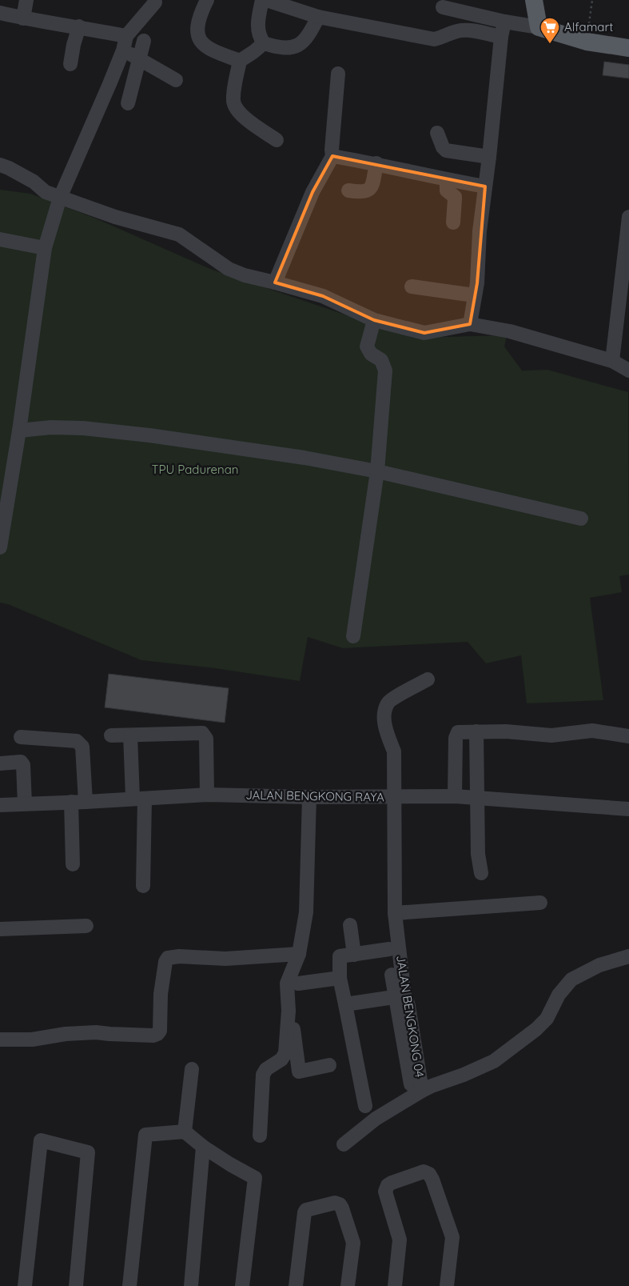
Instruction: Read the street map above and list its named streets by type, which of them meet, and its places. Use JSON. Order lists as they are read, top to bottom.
{
  "streets": {
    "street": ["JALAN BENGKONG RAYA", "JALAN BENGKONG 04"]
  },
  "crossings": [
    ["JALAN BENGKONG RAYA", "JALAN BENGKONG 04"]
  ],
  "parks": ["TPU Padurenan"],
  "places": {
    "supermarket": ["Alfamart"]
  }
}
